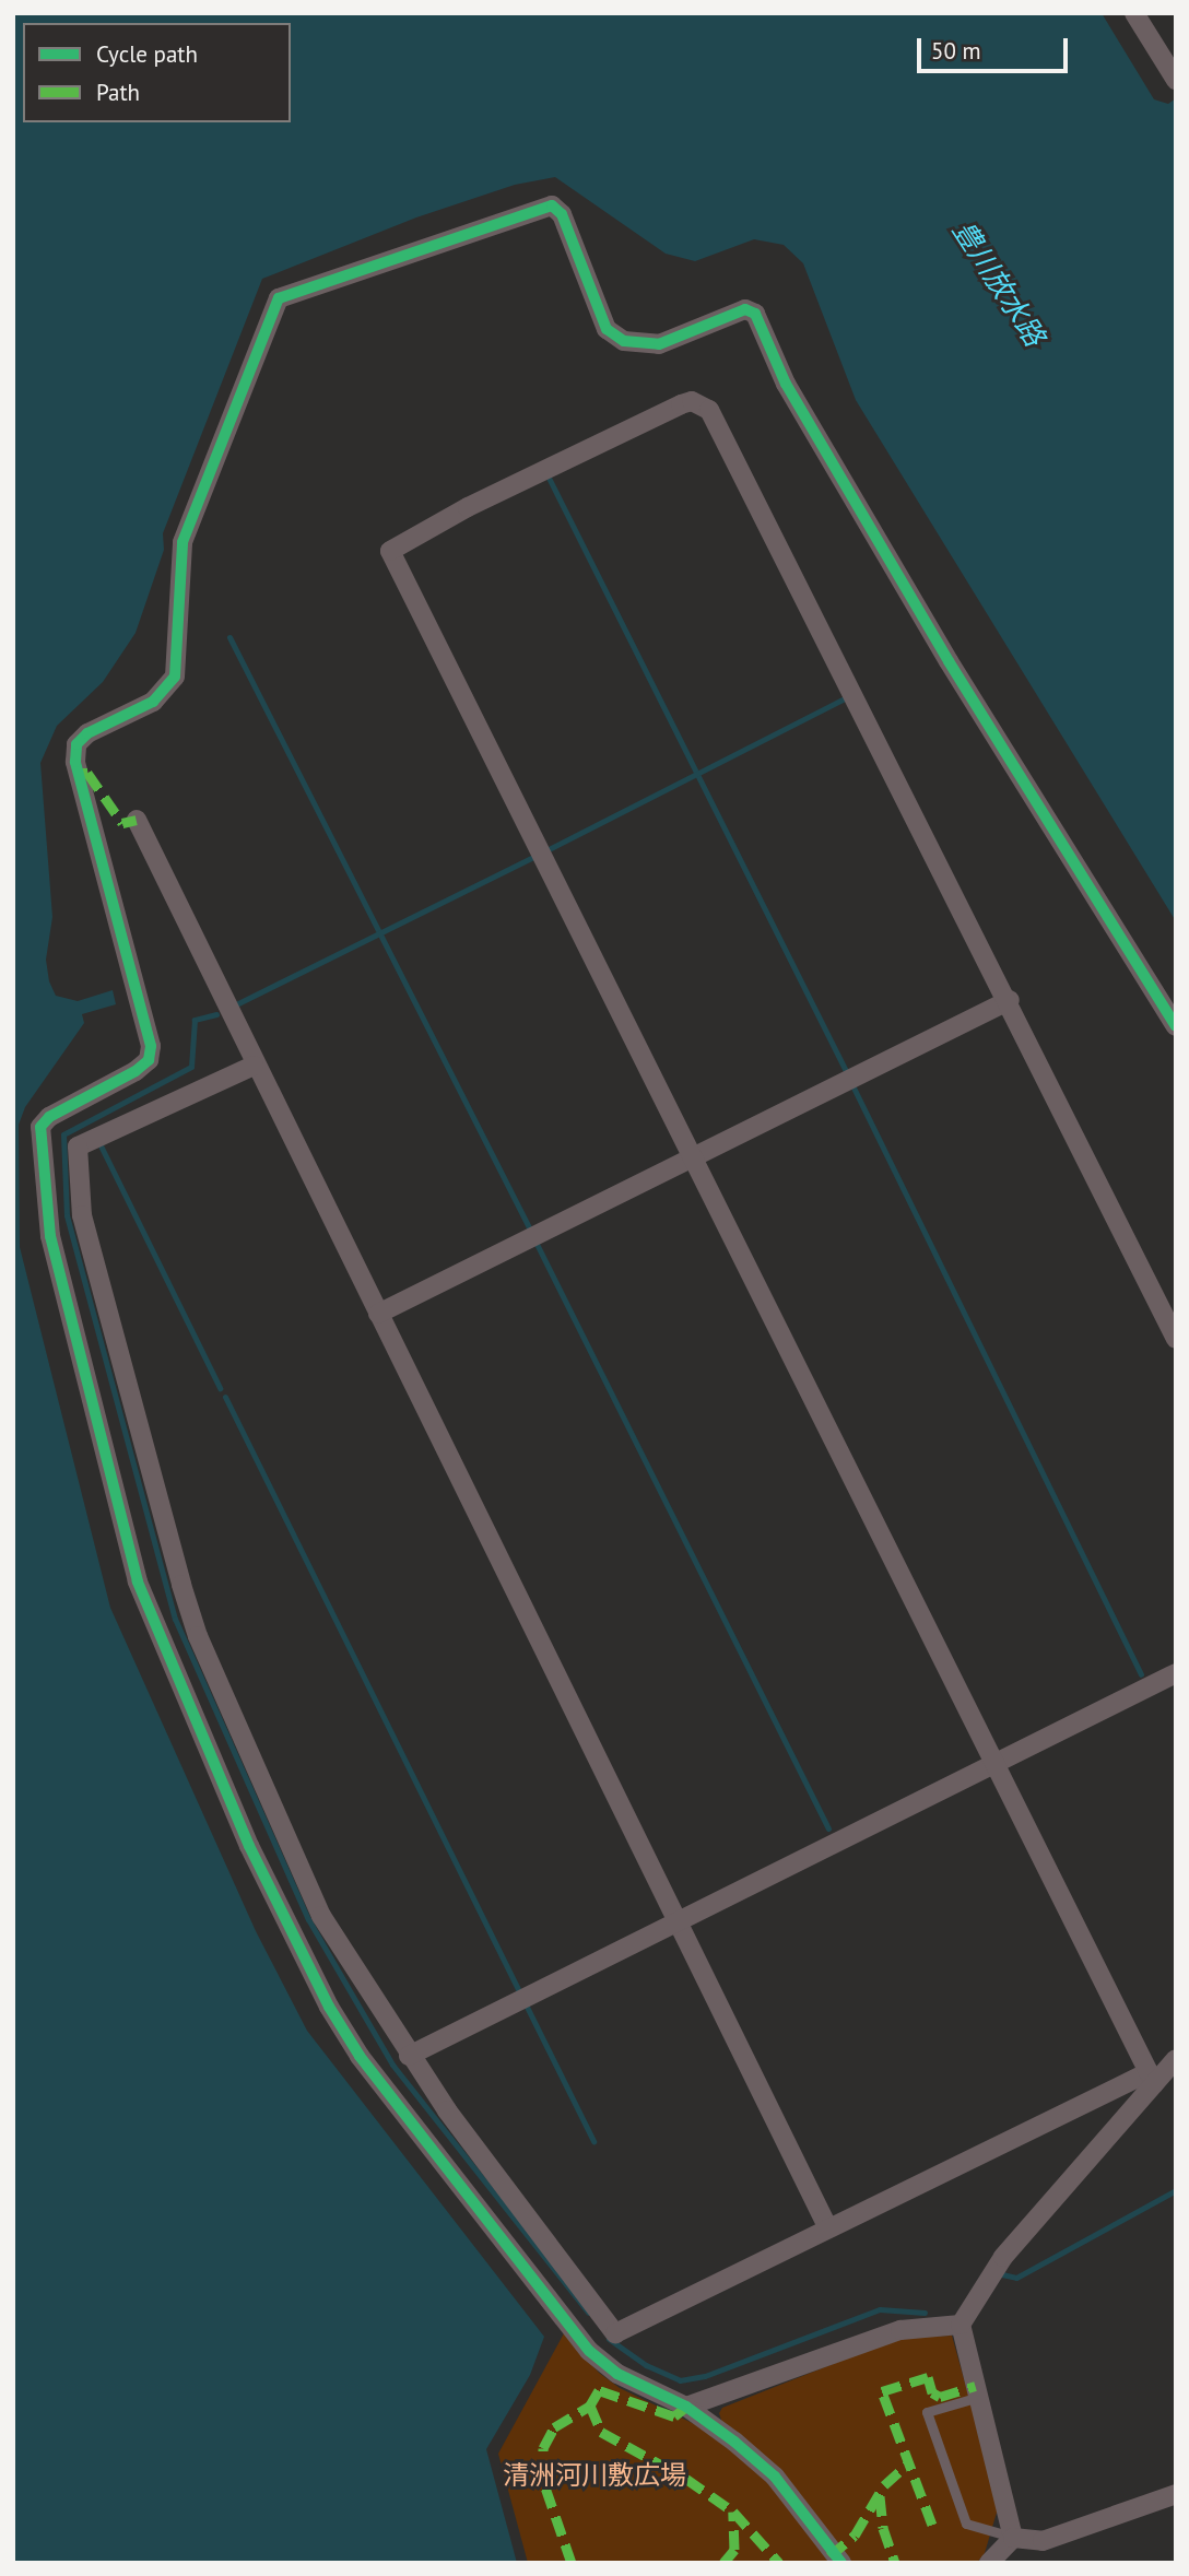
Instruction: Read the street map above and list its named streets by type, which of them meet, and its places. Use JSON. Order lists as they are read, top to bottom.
{
  "water": ["豊川放水路"],
  "parks": ["清洲河川敷広場"],
  "legend": ["Cycle path", "Path"],
  "scale_bar": "50 m"
}
